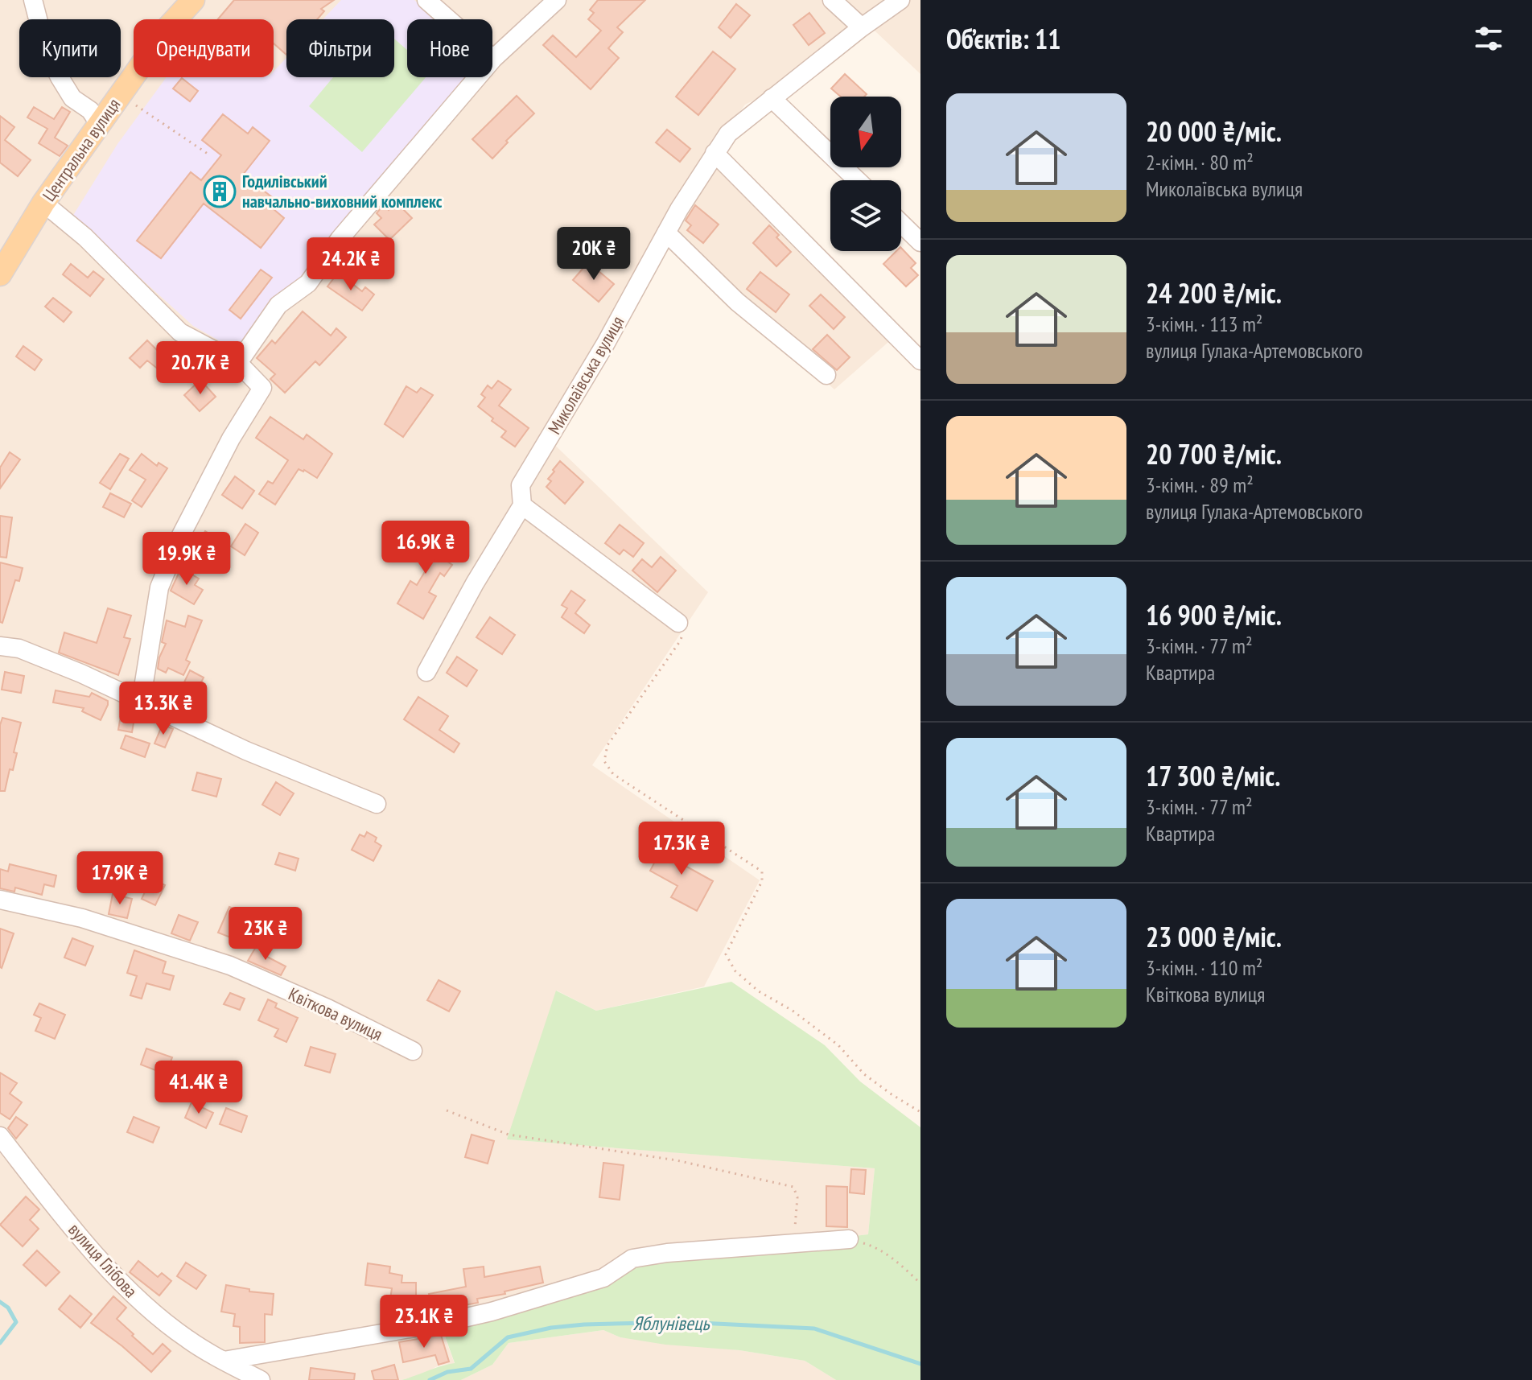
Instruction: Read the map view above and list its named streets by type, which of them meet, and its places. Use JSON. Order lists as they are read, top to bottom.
{
  "streets": {
    "main road": ["Центральна вулиця"],
    "street": ["Миколаївська вулиця", "Квіткова вулиця", "вулиця Глібова"]
  },
  "water": ["Яблунівець"],
  "places": {
    "building": ["Годилівський навчально-виховний комплекс"]
  },
  "north": "bottom",
  "page": {
    "heading": "Об’єктів: 11",
    "chip": [
      "Купити",
      "Орендувати",
      "Фільтри",
      "Нове"
    ],
    "list": [
      {
        "name": "20 000 ₴/міс.",
        "note": "2-кімн. · 80 m² · Миколаївська вулиця"
      },
      {
        "name": "24 200 ₴/міс.",
        "note": "3-кімн. · 113 m² · вулиця Гулака-Артемовського"
      },
      {
        "name": "20 700 ₴/міс.",
        "note": "3-кімн. · 89 m² · вулиця Гулака-Артемовського"
      },
      {
        "name": "16 900 ₴/міс.",
        "note": "3-кімн. · 77 m² · Квартира"
      },
      {
        "name": "17 300 ₴/міс.",
        "note": "3-кімн. · 77 m² · Квартира"
      },
      {
        "name": "23 000 ₴/міс.",
        "note": "3-кімн. · 110 m² · Квіткова вулиця"
      }
    ],
    "price": [
      "20K ₴",
      "24.2K ₴",
      "20.7K ₴",
      "16.9K ₴",
      "19.9K ₴",
      "13.3K ₴",
      "17.3K ₴",
      "17.9K ₴",
      "23K ₴",
      "41.4K ₴",
      "23.1K ₴"
    ]
  }
}
